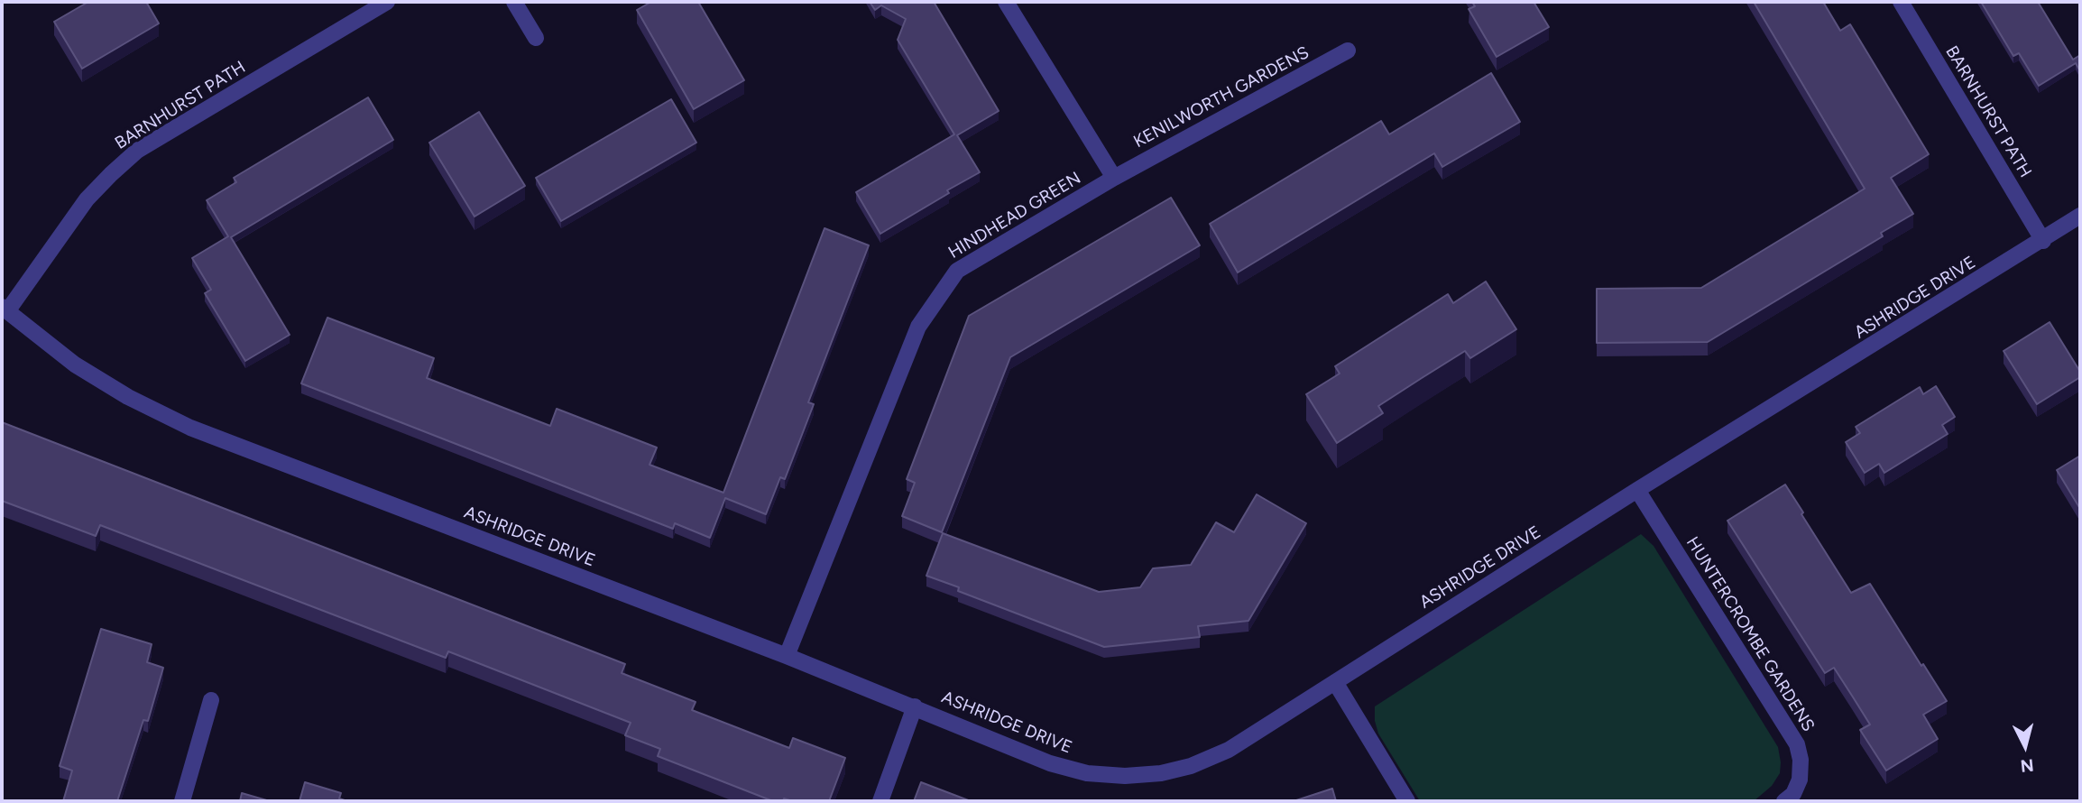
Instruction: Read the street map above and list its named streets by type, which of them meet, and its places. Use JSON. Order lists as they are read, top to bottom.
{
  "streets": {
    "street": [
      "KENILWORTH GARDENS",
      "BARNHURST PATH",
      "HINDHEAD GREEN",
      "ASHRIDGE DRIVE",
      "HUNTERCROMBE GARDENS"
    ]
  },
  "crossings": [
    ["KENILWORTH GARDENS", "HINDHEAD GREEN"],
    ["BARNHURST PATH", "ASHRIDGE DRIVE"],
    ["HINDHEAD GREEN", "ASHRIDGE DRIVE"],
    ["ASHRIDGE DRIVE", "HUNTERCROMBE GARDENS"]
  ],
  "north": "bottom"
}
